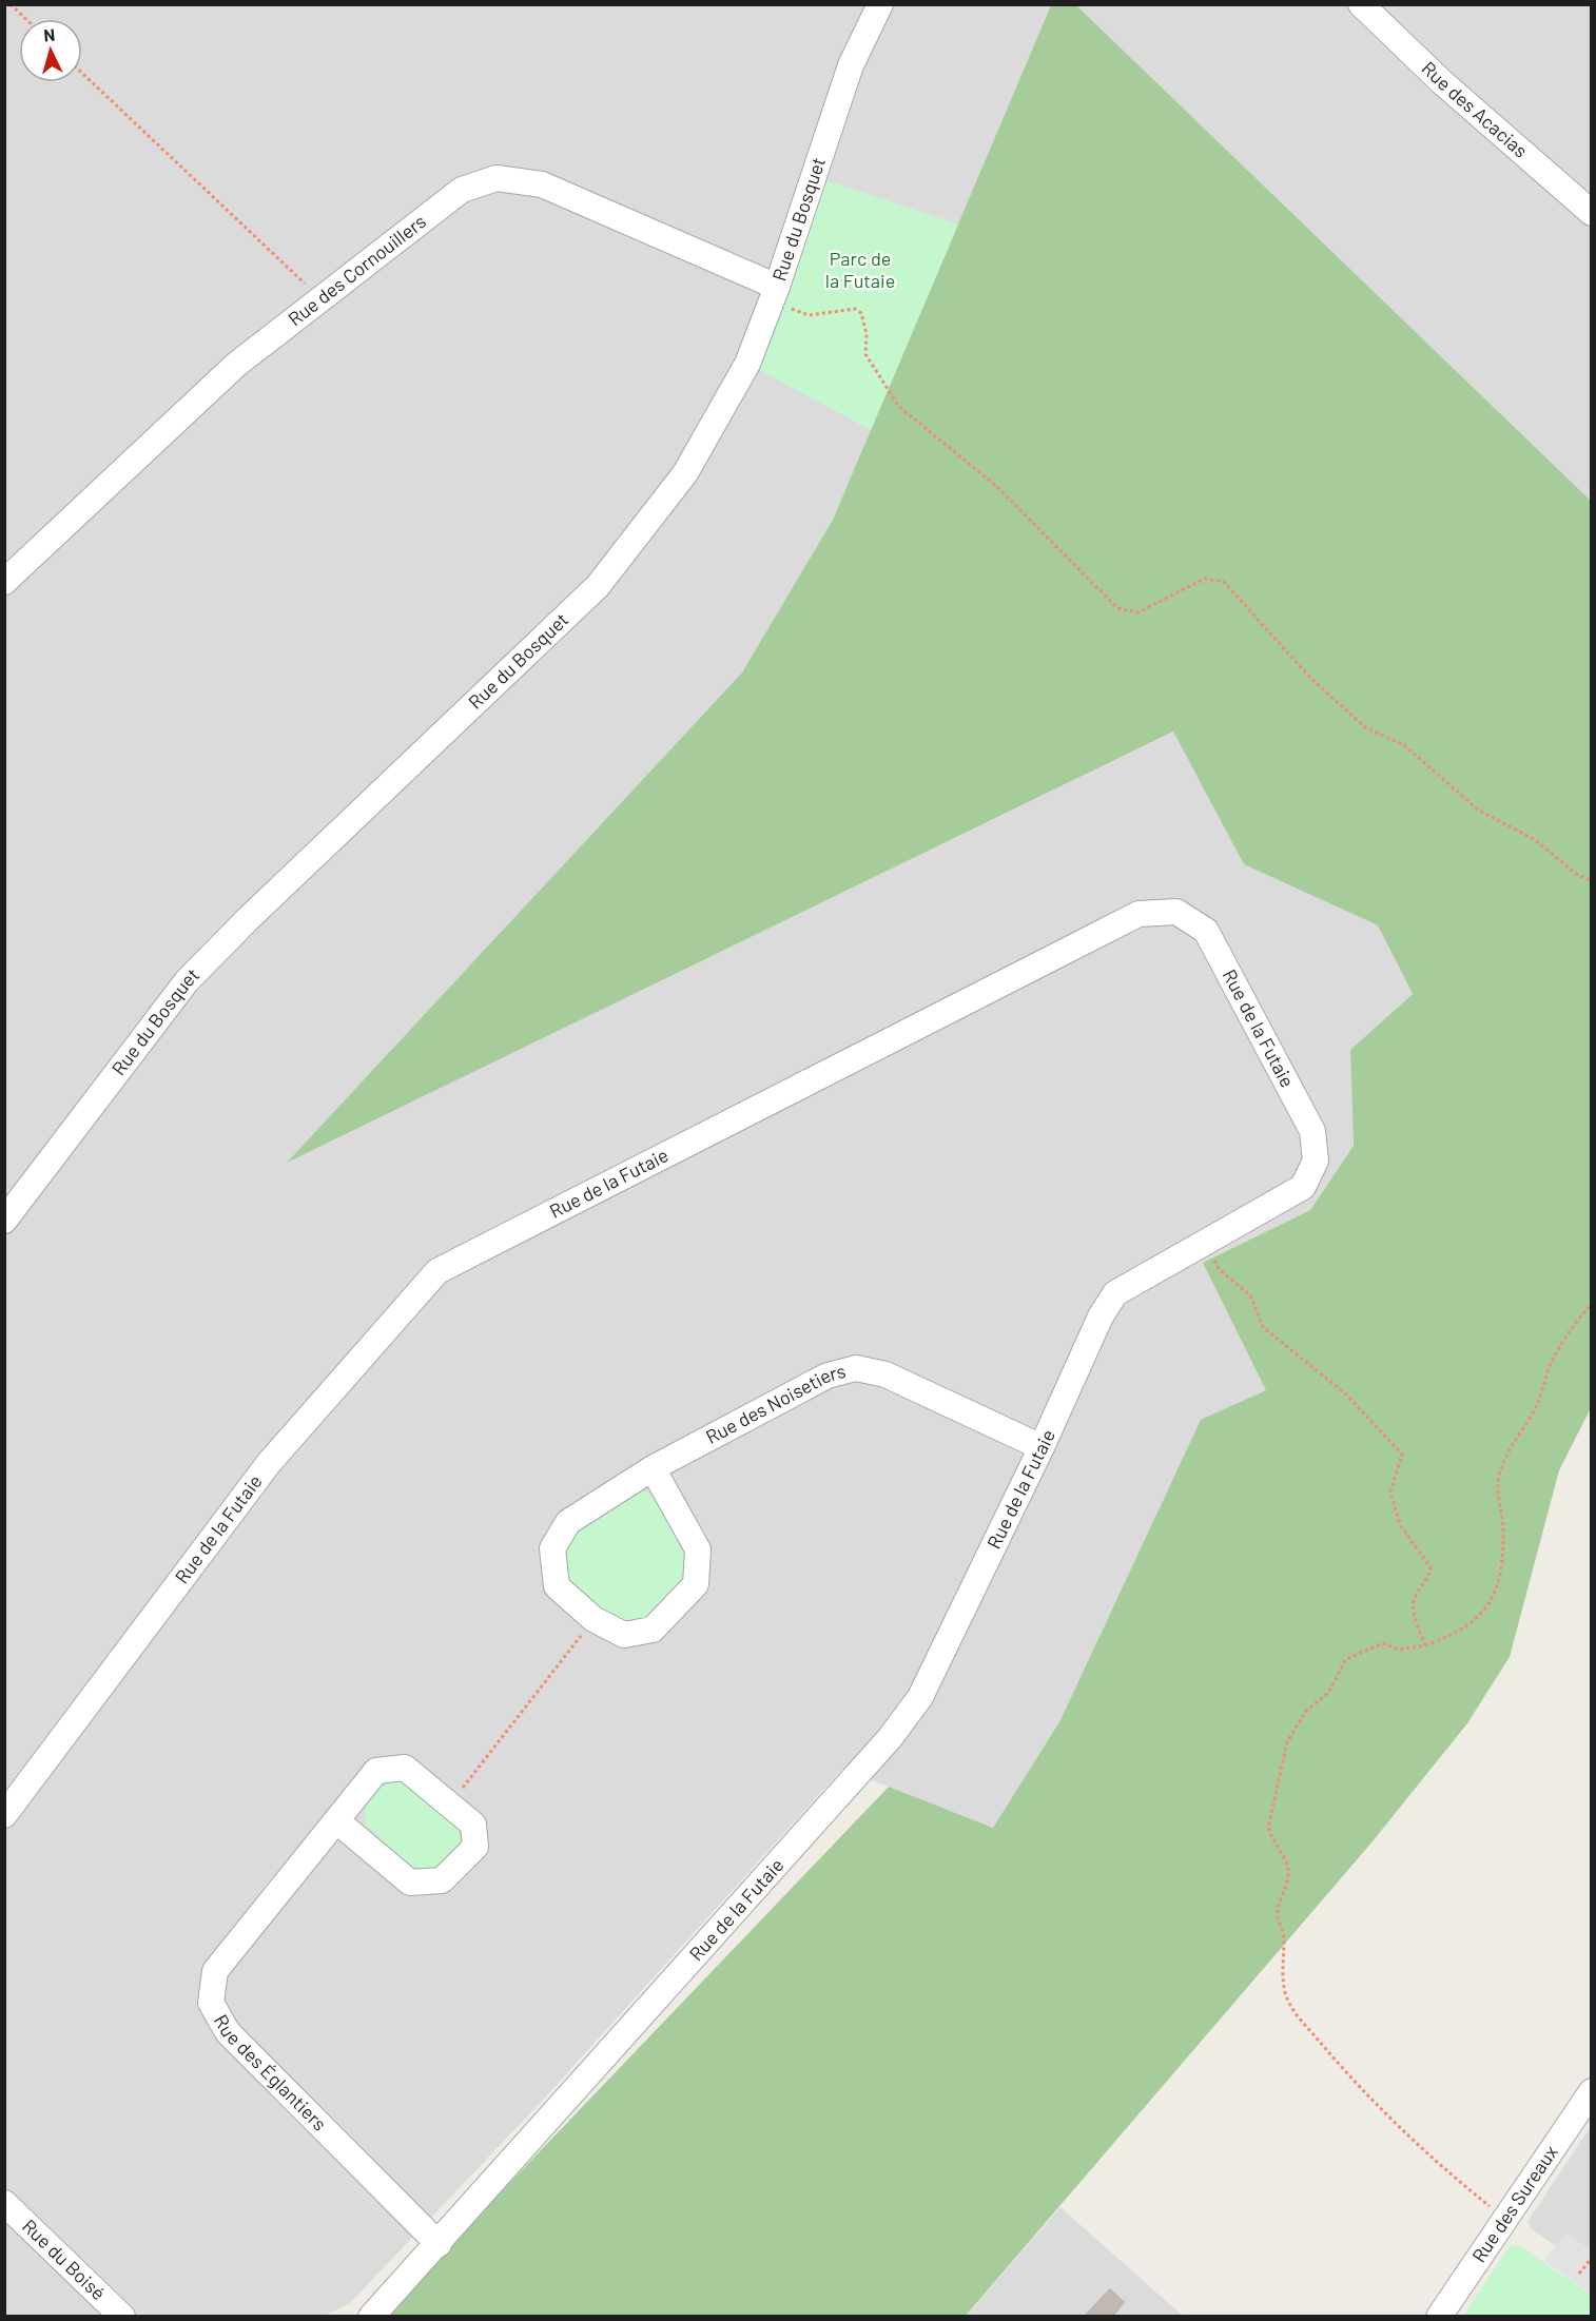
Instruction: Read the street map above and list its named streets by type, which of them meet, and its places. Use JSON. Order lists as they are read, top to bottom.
{
  "streets": {
    "street": [
      "Rue des Acacias",
      "Rue du Bosquet",
      "Rue des Cornouillers",
      "Rue de la Futaie",
      "Rue des Noisetiers",
      "Rue des Églantiers",
      "Rue des Sureaux",
      "Rue du Boisé"
    ]
  },
  "crossings": [
    ["Rue du Bosquet", "Rue des Cornouillers"],
    ["Rue de la Futaie", "Rue des Noisetiers"],
    ["Rue de la Futaie", "Rue des Églantiers"]
  ],
  "parks": ["Parc de la Futaie"],
  "north": "top"
}
